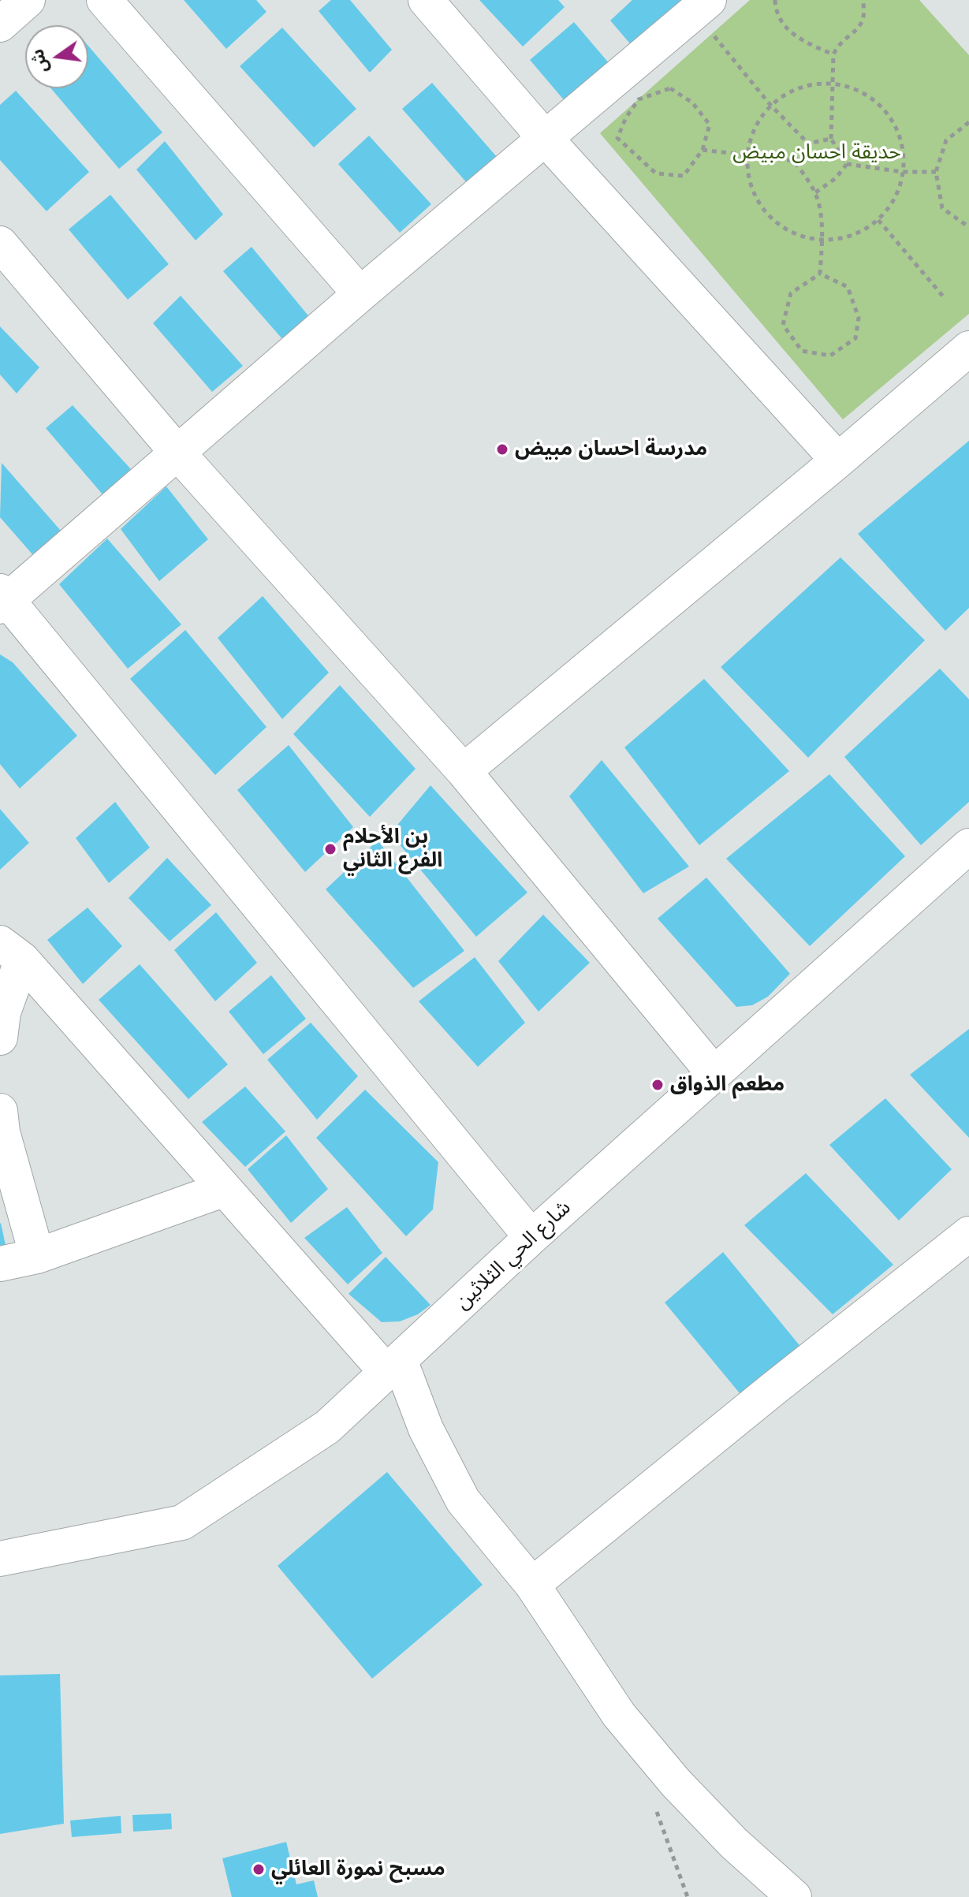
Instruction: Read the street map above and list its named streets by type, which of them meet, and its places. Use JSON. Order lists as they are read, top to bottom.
{
  "streets": {
    "street": ["شارع الحي الثلاثين"]
  },
  "parks": ["حديقة احسان مبيض"],
  "places": [
    "مدرسة احسان مبيض",
    "بن الأحلام الفرع الثاني",
    "مطعم الذواق",
    "مسبح نمورة العائلي"
  ],
  "north": "left"
}
